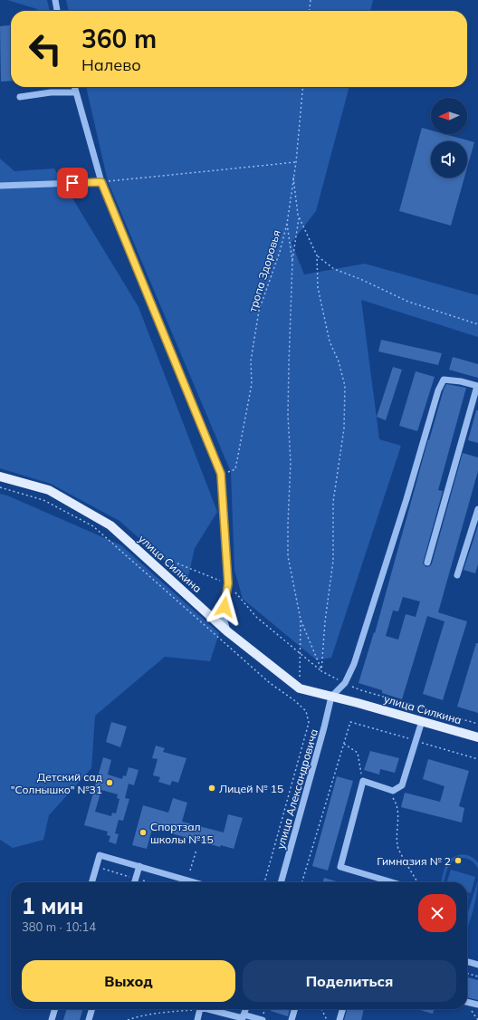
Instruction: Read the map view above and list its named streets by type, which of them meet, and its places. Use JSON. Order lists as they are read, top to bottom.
{
  "streets": {
    "main road": ["улица Силкина"],
    "street": ["улица Александровича"],
    "path": ["тропа Здоровья"]
  },
  "crossings": [
    ["улица Силкина", "улица Александровича"]
  ],
  "places": [
    "Детский сад \"Солнышко\" №31",
    "Лицей № 15",
    "Спортзал школы №15",
    "Гимназия № 2"
  ],
  "north": "left",
  "page": {
    "turn": ["360 m", "Налево"],
    "heading": ["1 мин", "380 m · 10:14"],
    "buttons": ["Выход", "Поделиться"]
  }
}
